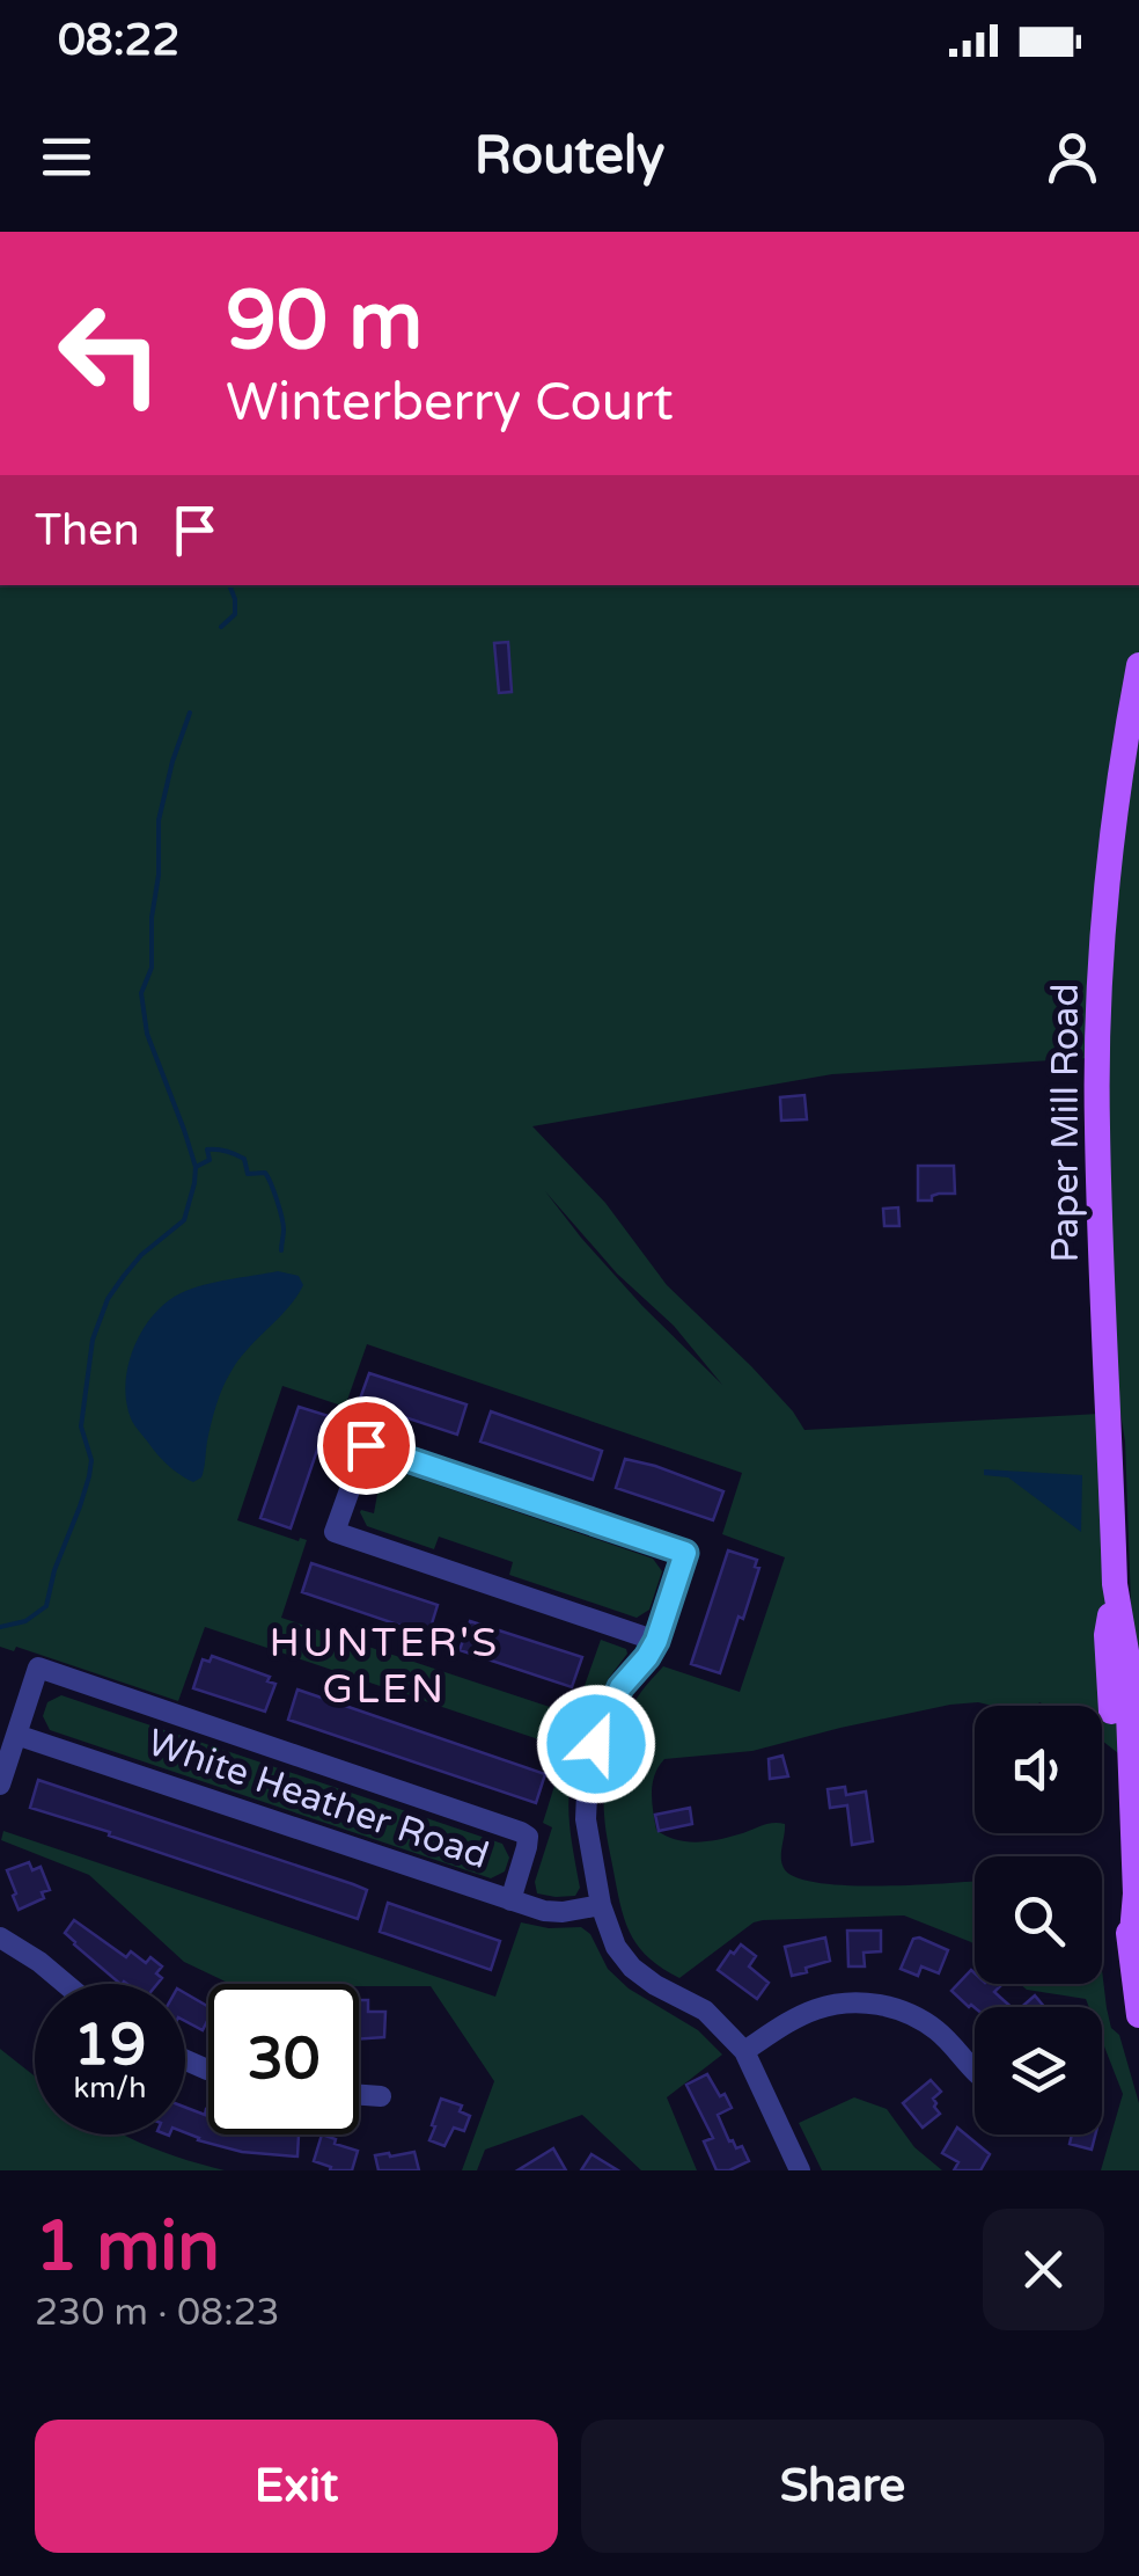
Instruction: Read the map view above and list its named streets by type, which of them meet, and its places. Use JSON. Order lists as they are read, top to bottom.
{
  "streets": {
    "main road": ["Paper Mill Road"],
    "street": ["White Heather Road"]
  },
  "districts": ["HUNTER'S GLEN"],
  "page": {
    "status": "08:22",
    "header": "Routely",
    "turn": ["90 m", "Winterberry Court"],
    "then": "Then",
    "speed": "19 km/h",
    "limit": "30",
    "heading": ["1 min", "230 m · 08:23"],
    "buttons": ["Exit", "Share"]
  }
}
